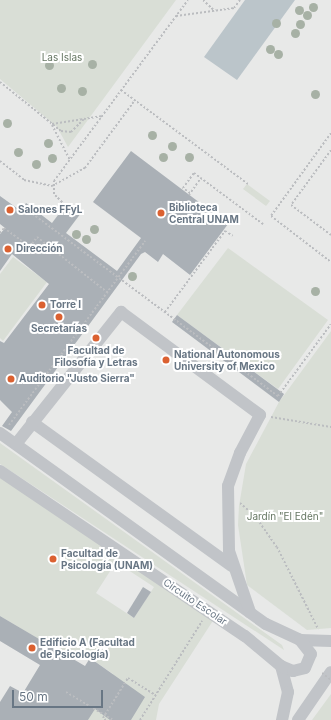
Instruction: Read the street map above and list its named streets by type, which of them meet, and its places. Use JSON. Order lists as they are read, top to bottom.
{
  "streets": {
    "street": ["Circuito Escolar"]
  },
  "parks": ["Las Islas", "Jardín \"El Edén\""],
  "places": [
    "Salones FFyL",
    "Biblioteca Central UNAM",
    "Dirección",
    "Torre I",
    "Secretarías",
    "Facultad de Filosofía y Letras",
    "National Autonomous University of Mexico",
    "Auditorio \"Justo Sierra\"",
    "Facultad de Psicología (UNAM)",
    "Edificio A (Facultad de Psicología)"
  ],
  "scale_bar": "50 m"
}
